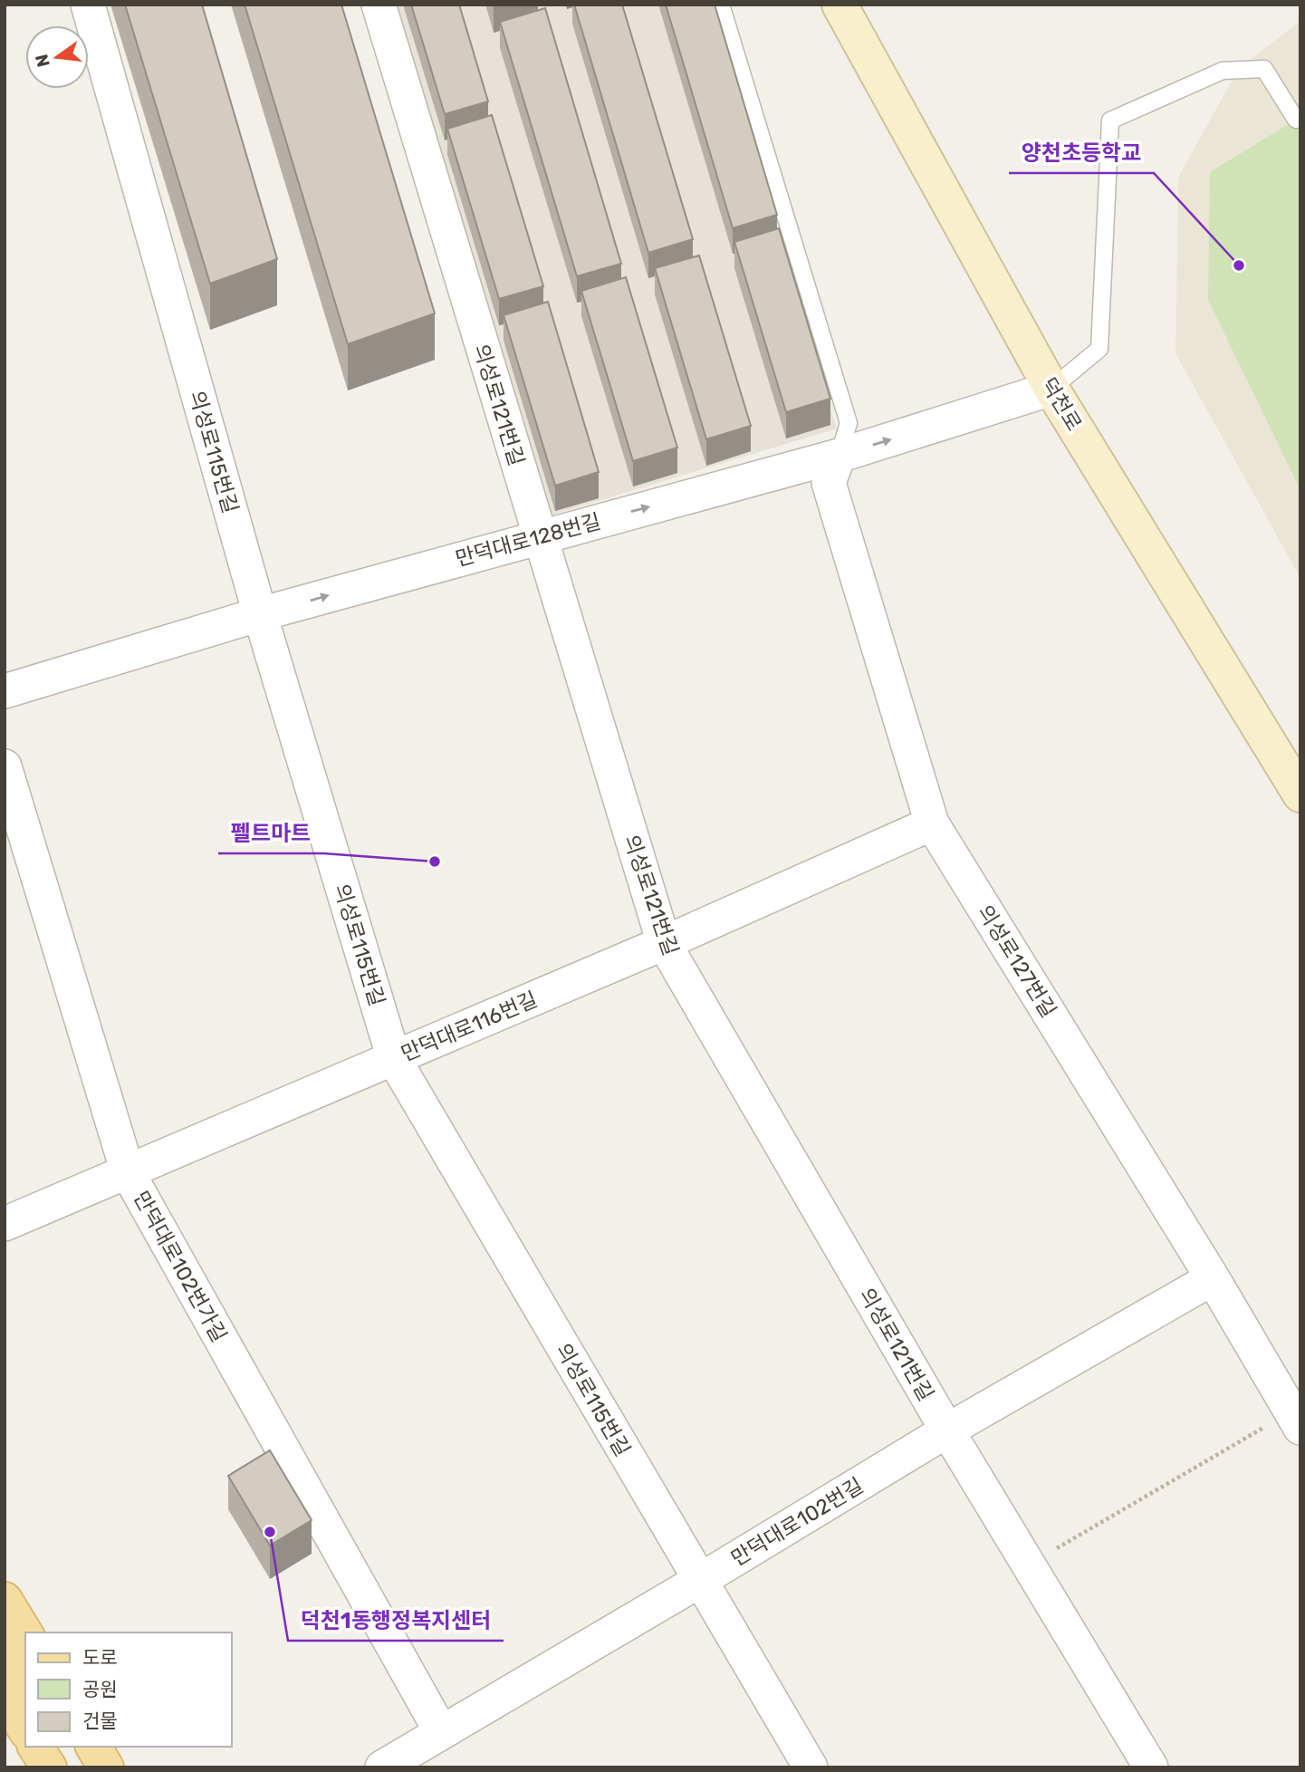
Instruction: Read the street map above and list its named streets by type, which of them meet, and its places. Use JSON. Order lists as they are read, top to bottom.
{
  "streets": {
    "main road": ["덕천로"],
    "street": [
      "의성로121번길",
      "의성로115번길",
      "만덕대로128번길",
      "의성로127번길",
      "만덕대로116번길",
      "만덕대로102번가길",
      "만덕대로102번길"
    ]
  },
  "crossings": [
    ["덕천로", "만덕대로128번길"],
    ["의성로121번길", "만덕대로128번길"],
    ["의성로121번길", "만덕대로116번길"],
    ["의성로121번길", "만덕대로102번길"],
    ["의성로115번길", "만덕대로128번길"],
    ["의성로115번길", "만덕대로116번길"],
    ["의성로115번길", "만덕대로102번길"],
    ["만덕대로128번길", "의성로127번길"],
    ["의성로127번길", "만덕대로116번길"],
    ["의성로127번길", "만덕대로102번길"],
    ["만덕대로116번길", "만덕대로102번가길"],
    ["만덕대로102번가길", "만덕대로102번길"]
  ],
  "one_way": ["만덕대로128번길"],
  "places": ["양천초등학교", "펠트마트", "덕천1동행정복지센터"],
  "legend": ["도로", "공원", "건물"],
  "north": "left"
}
